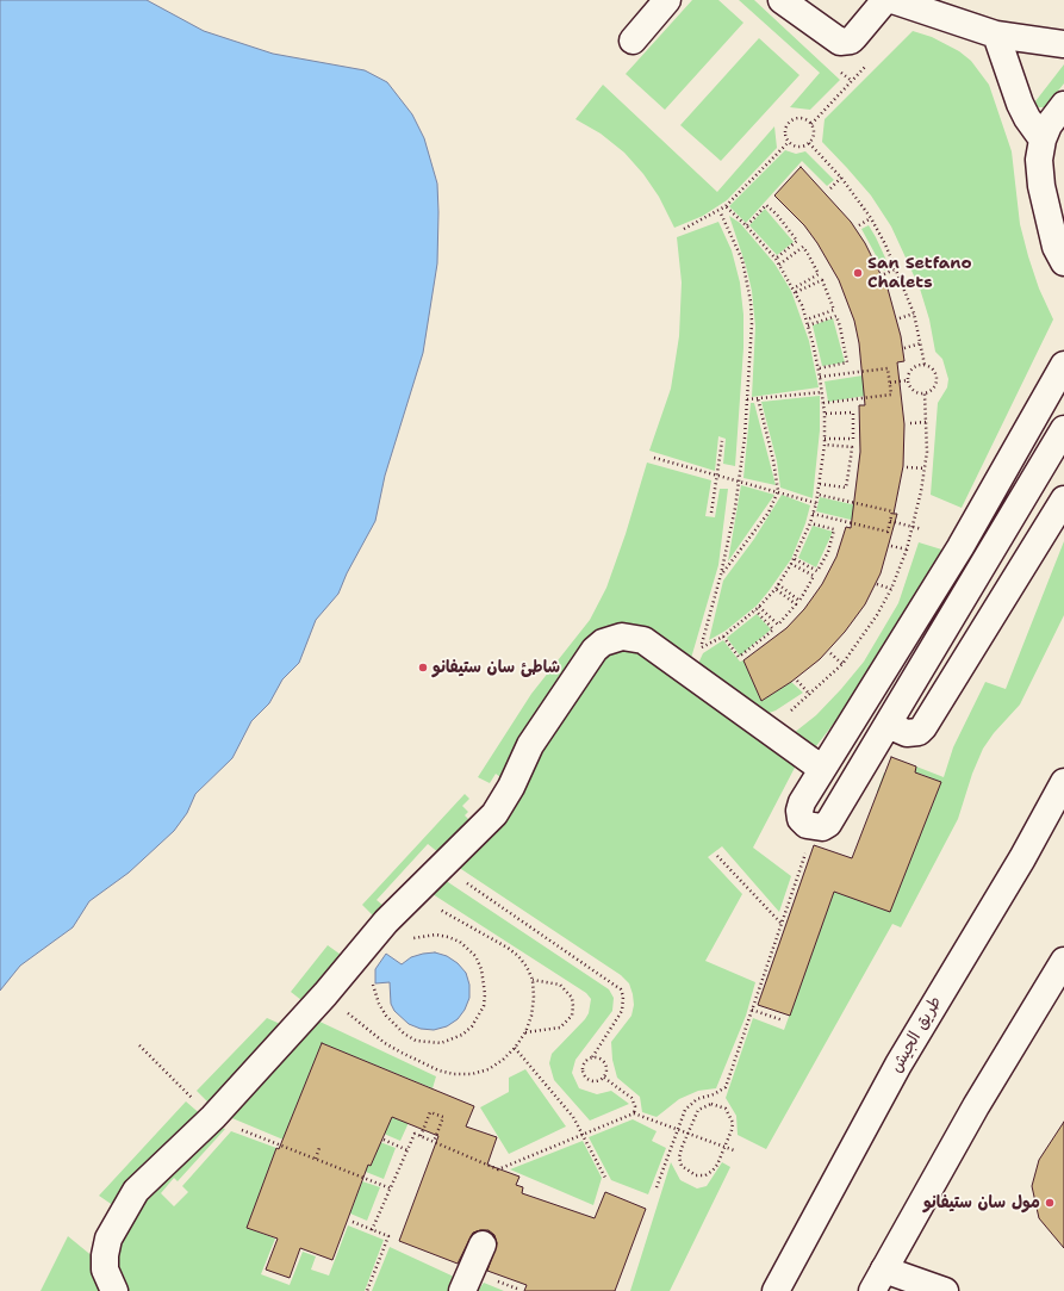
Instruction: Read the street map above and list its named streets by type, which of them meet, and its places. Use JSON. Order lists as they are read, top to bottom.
{
  "streets": {
    "main road": ["طريق الجيش"]
  },
  "places": ["San Setfano Chalets", "شاطئ سان ستيفانو", "مول سان ستيفانو"]
}
